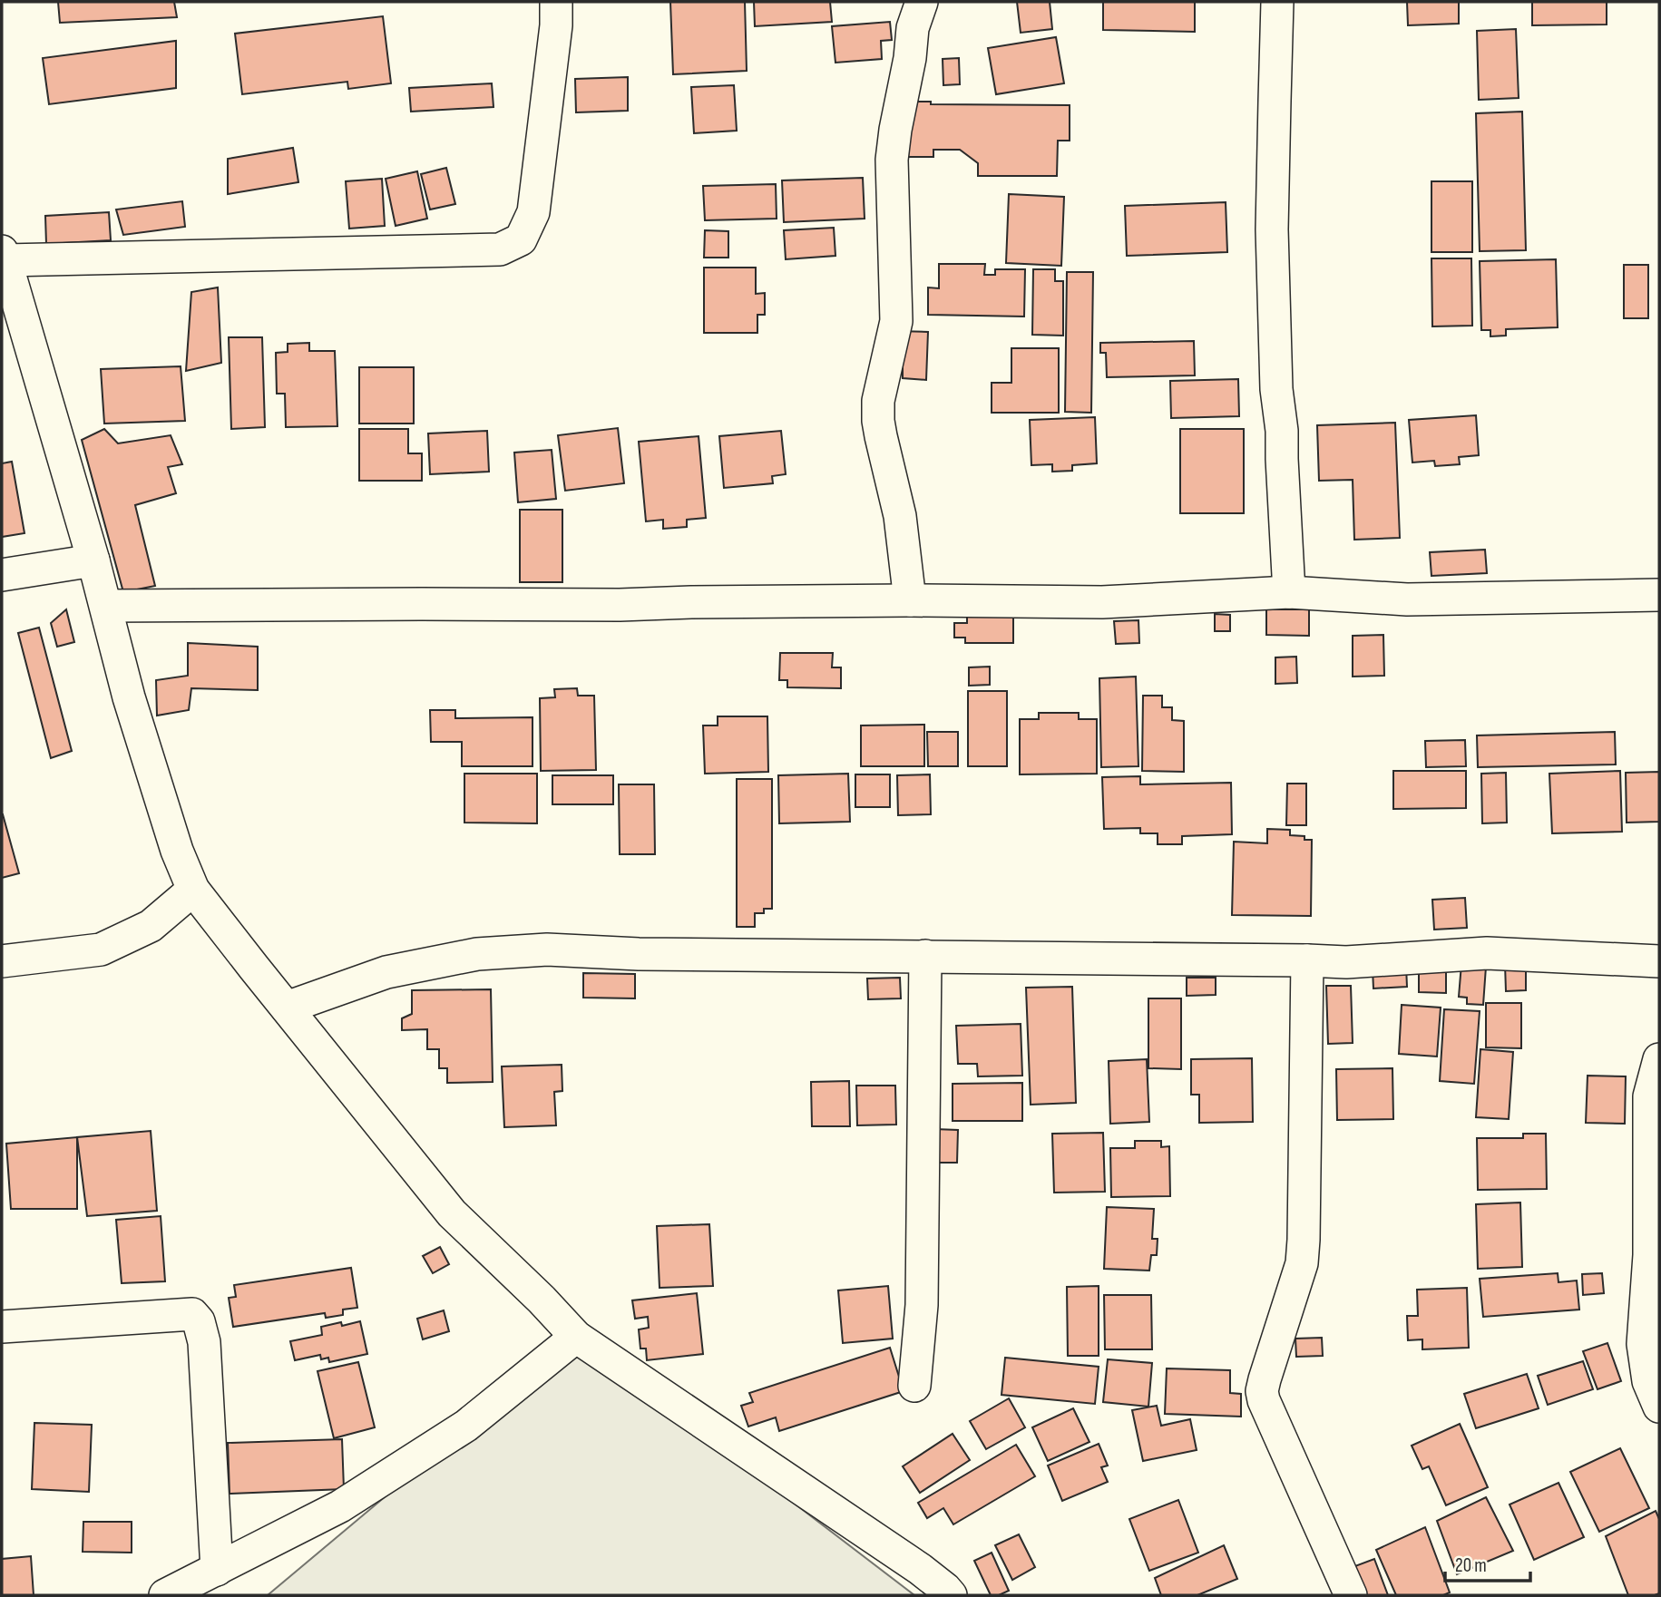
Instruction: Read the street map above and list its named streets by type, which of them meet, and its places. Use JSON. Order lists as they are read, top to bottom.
{
  "scale_bar": "20 m"
}
